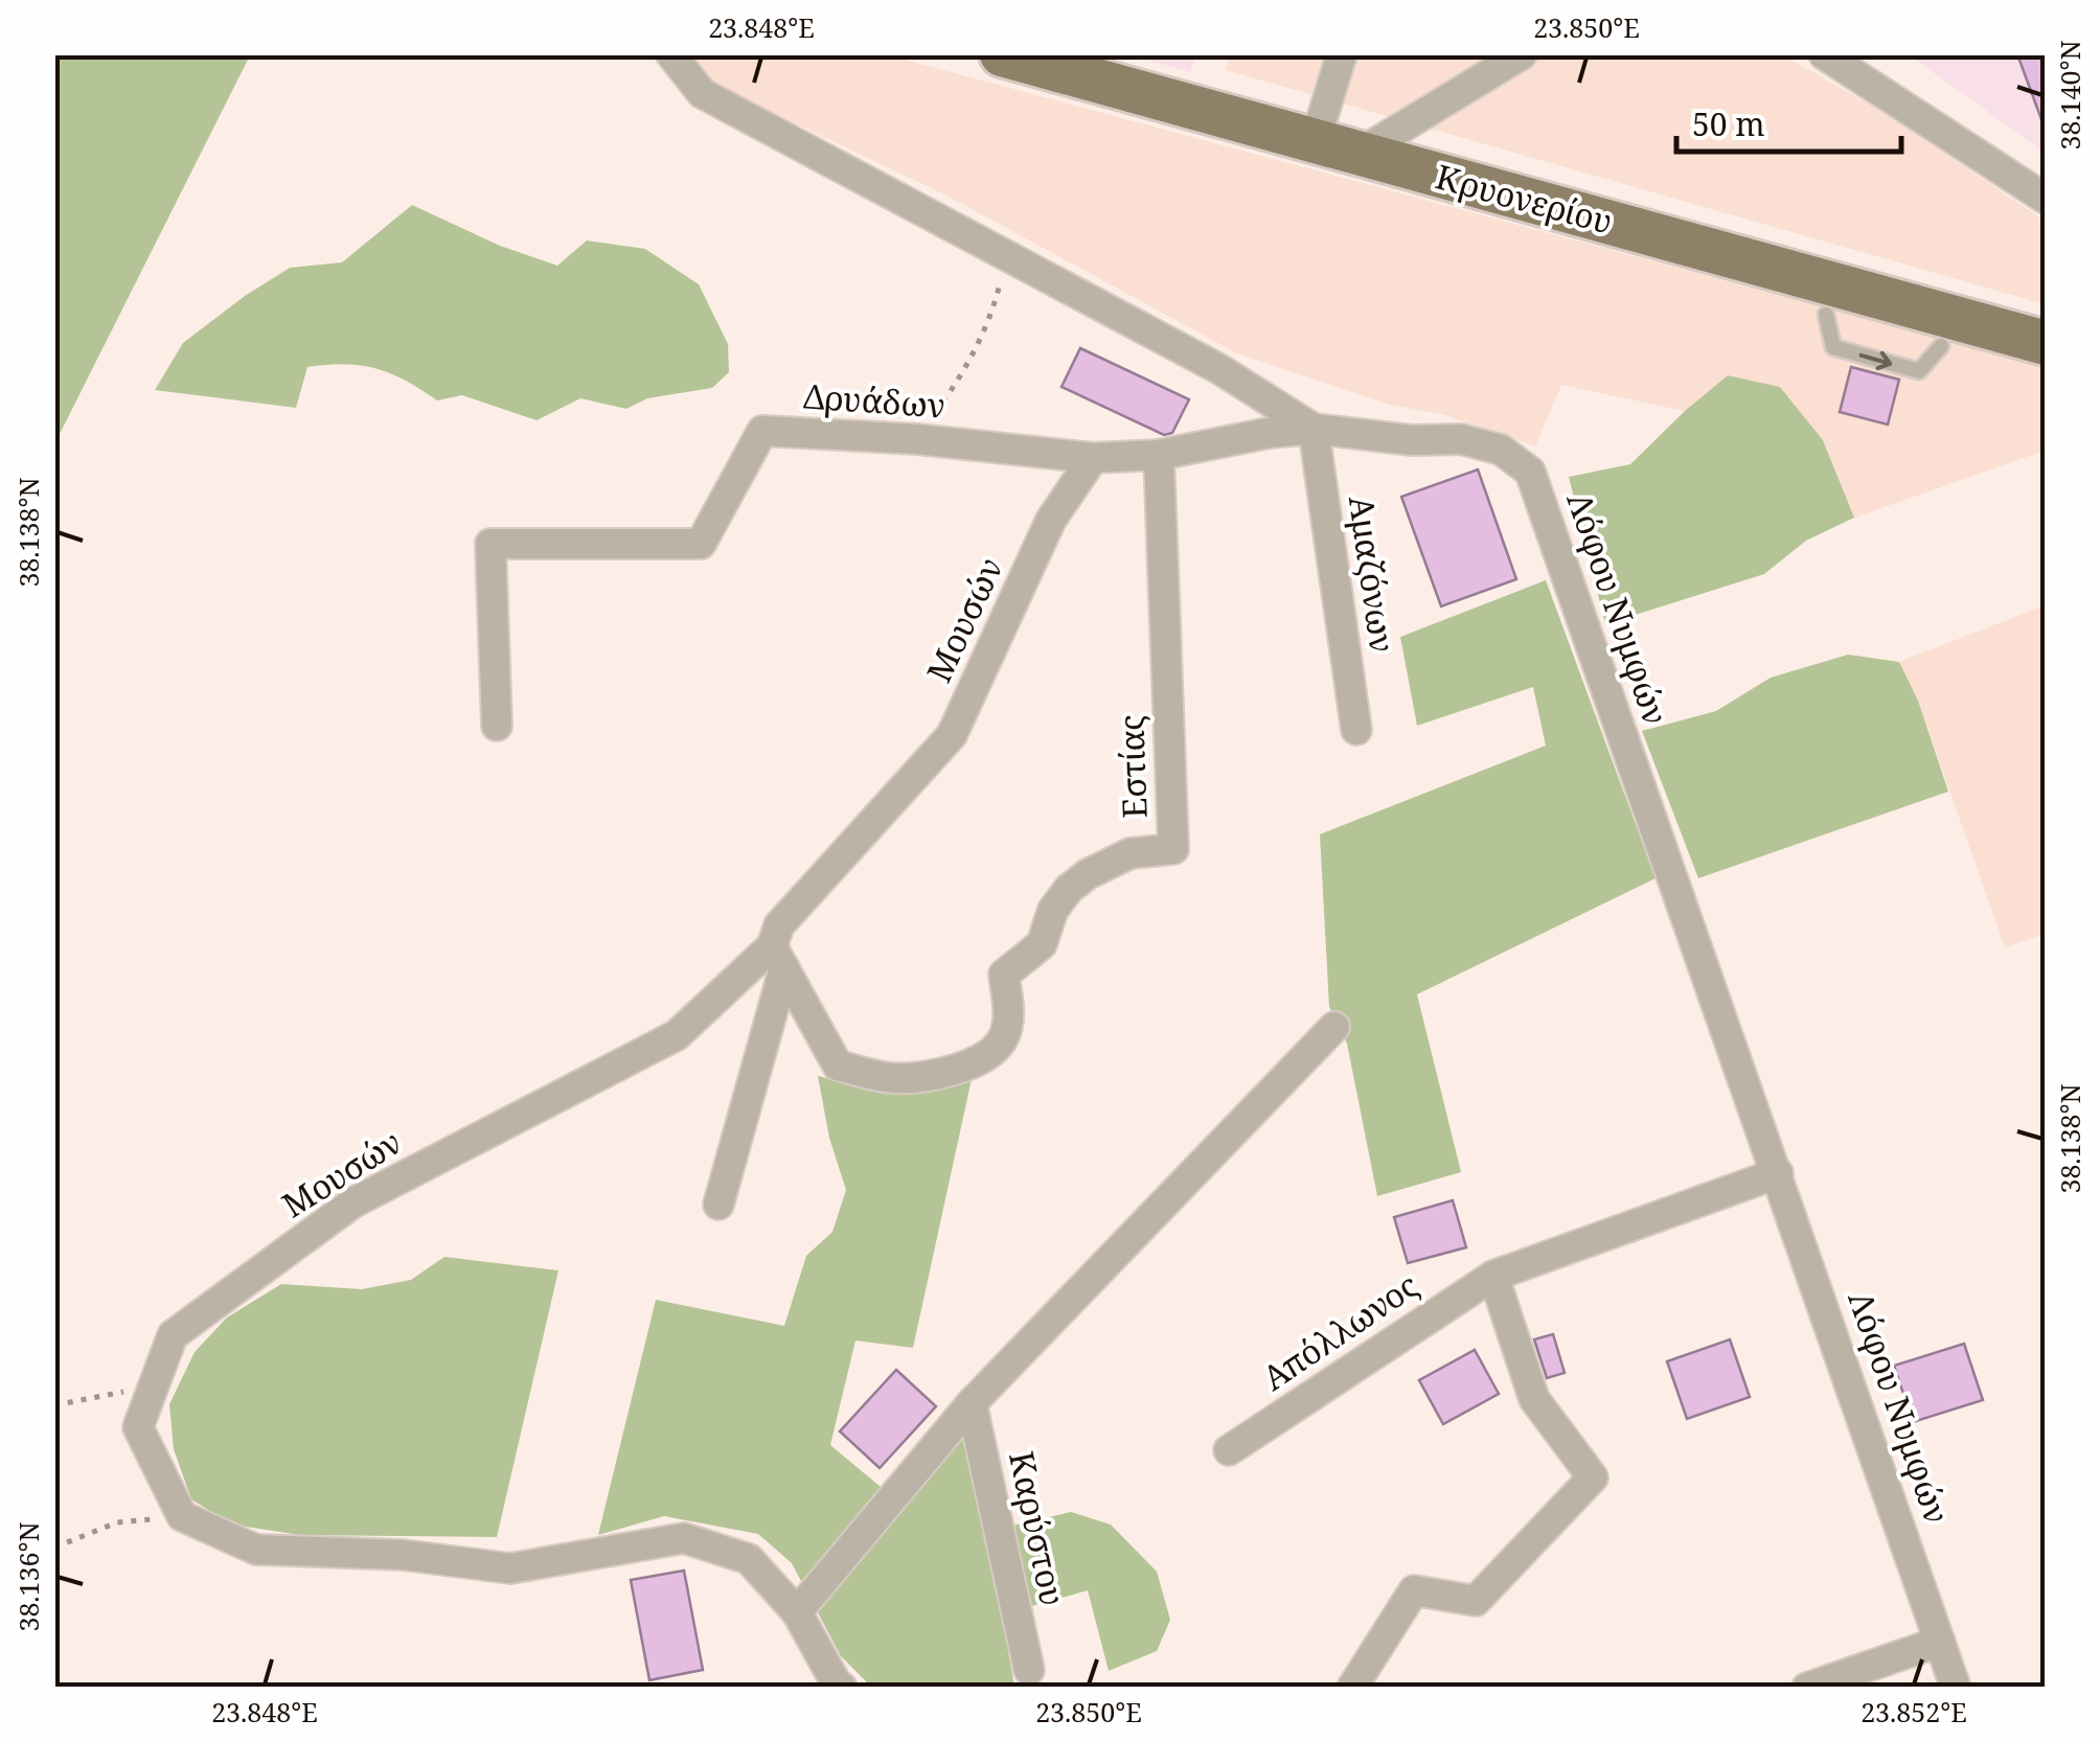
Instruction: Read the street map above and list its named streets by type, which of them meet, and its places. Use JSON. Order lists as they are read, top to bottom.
{
  "streets": {
    "main road": ["Κρυονερίου"],
    "street": [
      "Δρυάδων",
      "Αμαζόνων",
      "Λόφου Νυμφών",
      "Μουσών",
      "Εστίας",
      "Απόλλωνος",
      "Καρύστου"
    ]
  },
  "crossings": [
    ["Δρυάδων", "Αμαζόνων"],
    ["Δρυάδων", "Λόφου Νυμφών"],
    ["Δρυάδων", "Μουσών"],
    ["Δρυάδων", "Εστίας"],
    ["Αμαζόνων", "Λόφου Νυμφών"],
    ["Λόφου Νυμφών", "Απόλλωνος"],
    ["Μουσών", "Εστίας"]
  ],
  "scale_bar": "50 m",
  "coordinates": [
    "23.848°E",
    "23.850°E",
    "38.140°N",
    "38.138°N",
    "38.136°N",
    "23.852°E"
  ]
}
